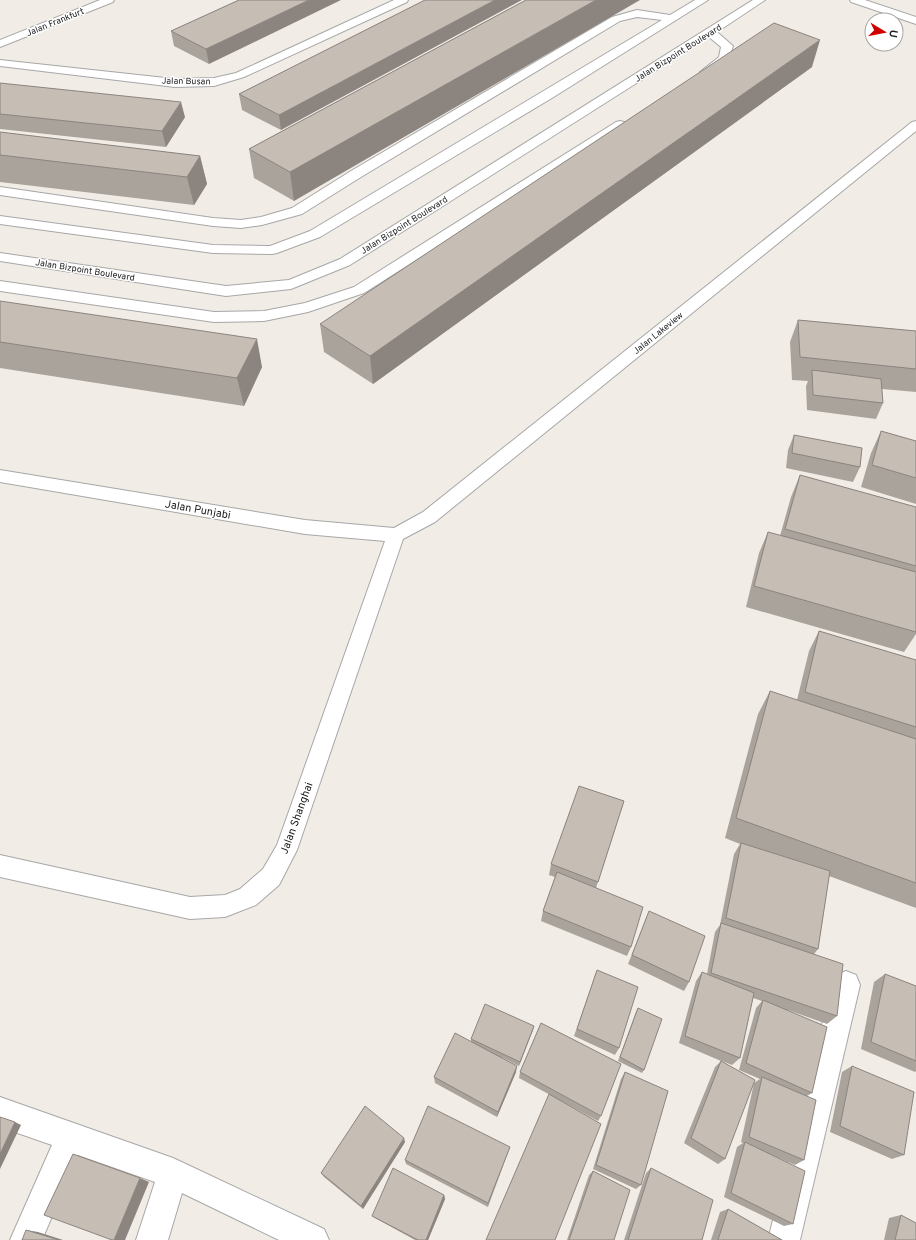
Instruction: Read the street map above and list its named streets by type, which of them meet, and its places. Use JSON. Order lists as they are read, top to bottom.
{
  "streets": {
    "lane": [
      "Jalan Frankfurt",
      "Jalan Bizpoint Boulevard",
      "Jalan Busan",
      "Jalan Lakeview",
      "Jalan Punjabi",
      "Jalan Shanghai"
    ]
  },
  "crossings": [
    ["Jalan Lakeview", "Jalan Punjabi"],
    ["Jalan Lakeview", "Jalan Shanghai"],
    ["Jalan Punjabi", "Jalan Shanghai"]
  ],
  "north": "right"
}
